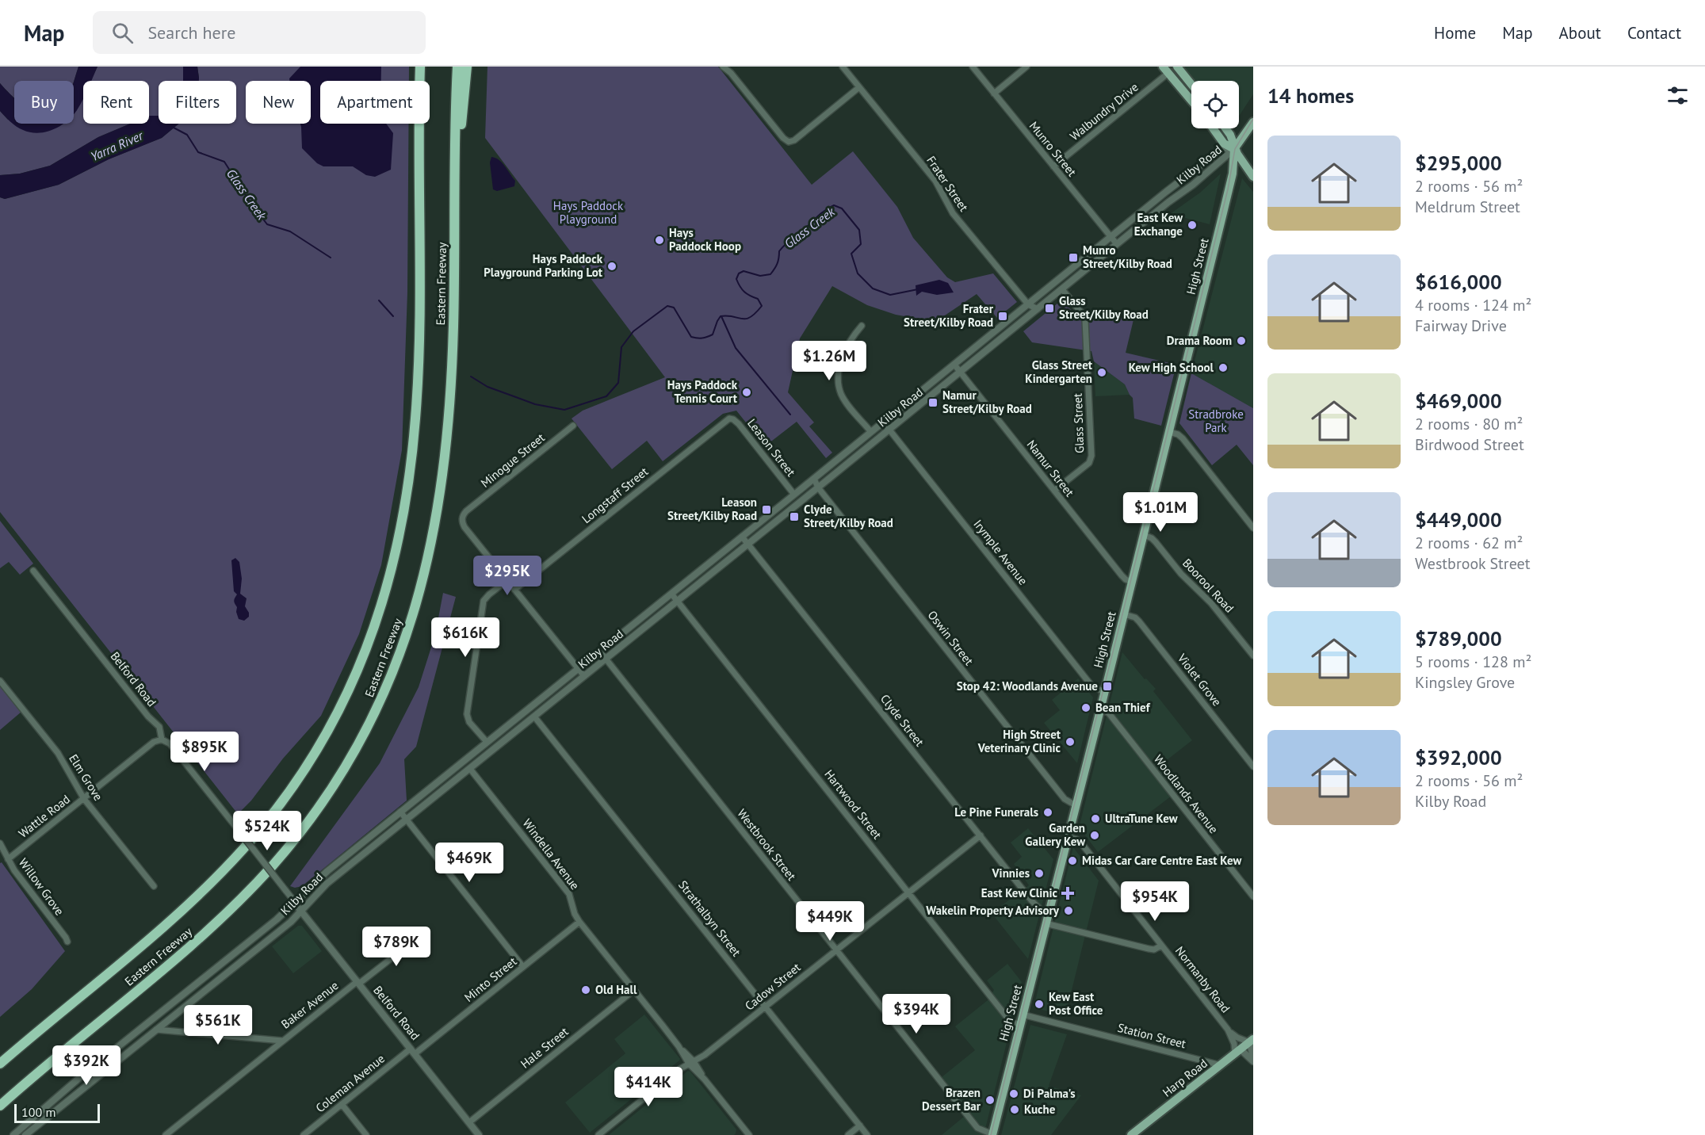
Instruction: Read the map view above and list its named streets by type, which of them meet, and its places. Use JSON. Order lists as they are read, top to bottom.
{
  "streets": {
    "highway": ["Eastern Freeway"],
    "main road": ["High Street", "Harp Road"],
    "street": [
      "Walbundry Drive",
      "Munro Street",
      "Kilby Road",
      "Frater Street",
      "Glass Street",
      "Leason Street",
      "Minogue Street",
      "Namur Street",
      "Longstaff Street",
      "Irymple Avenue",
      "Boorool Road",
      "Oswin Street",
      "Belford Road",
      "Violet Grove",
      "Clyde Street",
      "Elm Grove",
      "Woodlands Avenue",
      "Hartwood Street",
      "Wattle Road",
      "Westbrook Street",
      "Windella Avenue",
      "Willow Grove",
      "Strathalbyn Street",
      "Minto Street",
      "Normanby Road",
      "Cadow Street",
      "Baker Avenue",
      "Station Street",
      "Hale Street",
      "Coleman Avenue"
    ]
  },
  "crossings": [
    ["Walbundry Drive", "Munro Street"],
    ["Munro Street", "Kilby Road"],
    ["Kilby Road", "Frater Street"],
    ["Kilby Road", "High Street"],
    ["Kilby Road", "Glass Street"],
    ["Kilby Road", "Leason Street"],
    ["Kilby Road", "Namur Street"],
    ["Kilby Road", "Irymple Avenue"],
    ["Kilby Road", "Oswin Street"],
    ["Kilby Road", "Belford Road"],
    ["Kilby Road", "Clyde Street"],
    ["Kilby Road", "Hartwood Street"],
    ["Kilby Road", "Westbrook Street"],
    ["Kilby Road", "Windella Avenue"],
    ["Kilby Road", "Strathalbyn Street"],
    ["High Street", "Namur Street"],
    ["High Street", "Irymple Avenue"],
    ["High Street", "Boorool Road"],
    ["High Street", "Oswin Street"],
    ["High Street", "Violet Grove"],
    ["High Street", "Clyde Street"],
    ["High Street", "Woodlands Avenue"],
    ["High Street", "Hartwood Street"],
    ["High Street", "Westbrook Street"],
    ["High Street", "Normanby Road"],
    ["High Street", "Station Street"],
    ["Glass Street", "Namur Street"],
    ["Leason Street", "Longstaff Street"],
    ["Belford Road", "Wattle Road"],
    ["Belford Road", "Minto Street"],
    ["Belford Road", "Baker Avenue"],
    ["Belford Road", "Hale Street"],
    ["Belford Road", "Coleman Avenue"],
    ["Clyde Street", "Cadow Street"],
    ["Elm Grove", "Wattle Road"],
    ["Hartwood Street", "Cadow Street"],
    ["Wattle Road", "Willow Grove"],
    ["Westbrook Street", "Cadow Street"],
    ["Windella Avenue", "Minto Street"],
    ["Windella Avenue", "Cadow Street"],
    ["Windella Avenue", "Hale Street"],
    ["Strathalbyn Street", "Cadow Street"],
    ["Minto Street", "Coleman Avenue"],
    ["Normanby Road", "Harp Road"],
    ["Station Street", "Harp Road"]
  ],
  "water": ["Yarra River", "Glass Creek"],
  "parks": ["Hays Paddock Playground", "Stradbroke Park"],
  "places": {
    "other": [
      "East Kew Exchange",
      "Hays Paddock Hoop",
      "Hays Paddock Playground Parking Lot",
      "Drama Room",
      "Kew High School",
      "Glass Street Kindergarten",
      "Hays Paddock Tennis Court",
      "Bean Thief",
      "High Street Veterinary Clinic",
      "Le Pine Funerals",
      "UltraTune Kew",
      "Garden Gallery Kew",
      "Midas Car Care Centre East Kew",
      "Vinnies",
      "Wakelin Property Advisory",
      "Old Hall",
      "Kew East Post Office",
      "Di Palma's",
      "Brazen Dessert Bar",
      "Kuche"
    ],
    "transit": [
      "Munro Street/Kilby Road",
      "Glass Street/Kilby Road",
      "Frater Street/Kilby Road",
      "Namur Street/Kilby Road",
      "Leason Street/Kilby Road",
      "Clyde Street/Kilby Road",
      "Stop 42: Woodlands Avenue"
    ],
    "health": ["East Kew Clinic"]
  },
  "scale_bar": "100 m",
  "page": {
    "header": "Map",
    "search": "Search here",
    "nav": [
      "Home",
      "Map",
      "About",
      "Contact"
    ],
    "heading": "14 homes",
    "chip": [
      "Buy",
      "Rent",
      "Filters",
      "New",
      "Apartment"
    ],
    "list": [
      {
        "name": "$295,000",
        "note": "2 rooms · 56 m² · Meldrum Street"
      },
      {
        "name": "$616,000",
        "note": "4 rooms · 124 m² · Fairway Drive"
      },
      {
        "name": "$469,000",
        "note": "2 rooms · 80 m² · Birdwood Street"
      },
      {
        "name": "$449,000",
        "note": "2 rooms · 62 m² · Westbrook Street"
      },
      {
        "name": "$789,000",
        "note": "5 rooms · 128 m² · Kingsley Grove"
      },
      {
        "name": "$392,000",
        "note": "2 rooms · 56 m² · Kilby Road"
      }
    ],
    "price": [
      "$1.26M",
      "$1.01M",
      "$295K",
      "$616K",
      "$895K",
      "$524K",
      "$469K",
      "$954K",
      "$449K",
      "$789K",
      "$394K",
      "$561K",
      "$392K",
      "$414K"
    ],
    "scale": "100 m"
  }
}
